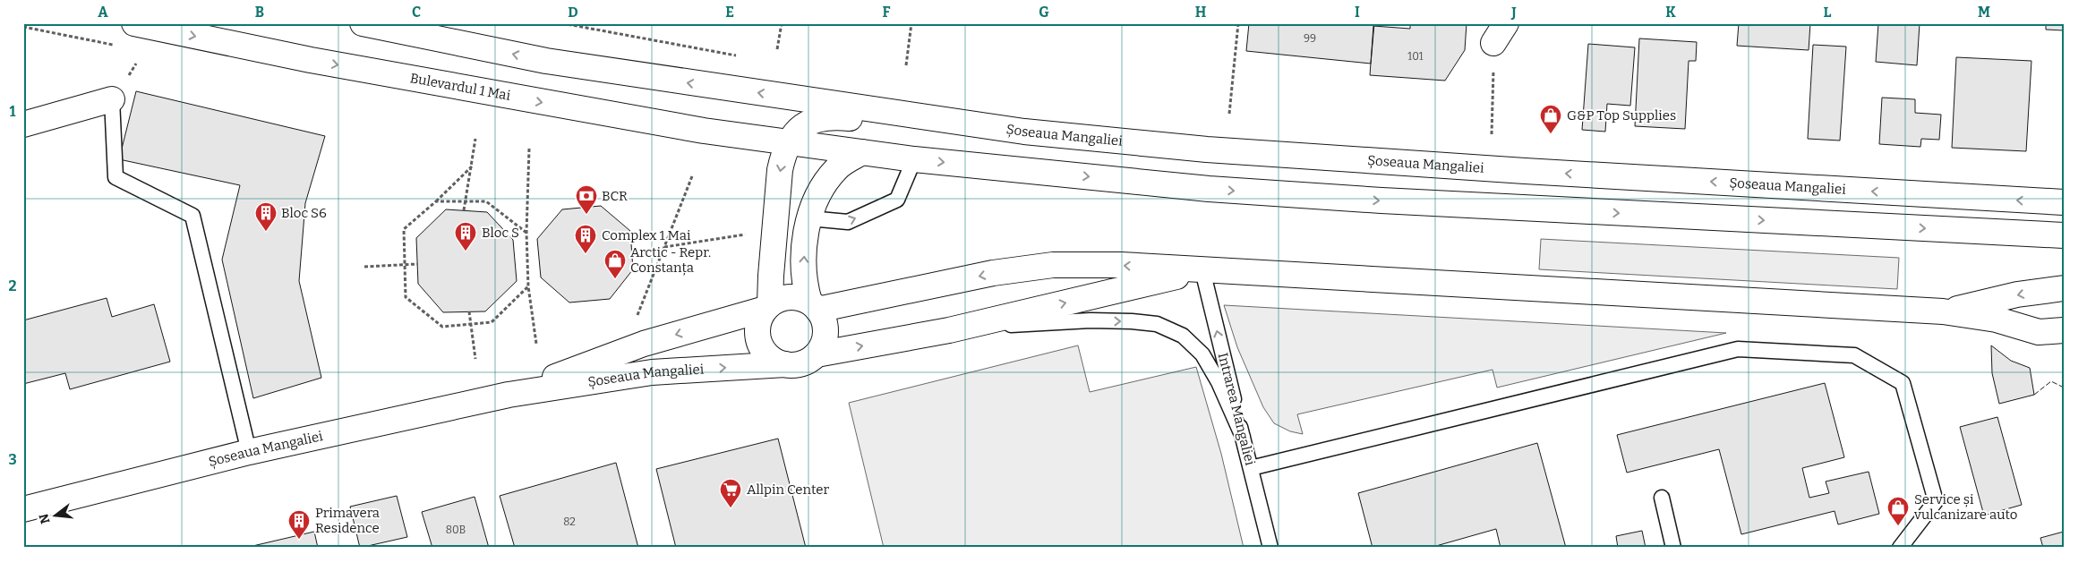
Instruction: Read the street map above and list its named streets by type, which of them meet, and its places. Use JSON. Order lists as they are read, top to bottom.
{
  "streets": {
    "main road": ["Bulevardul 1 Mai", "Șoseaua Mangaliei"],
    "lane": ["Intrarea Mangaliei"]
  },
  "one_way": ["Bulevardul 1 Mai", "Intrarea Mangaliei"],
  "places": {
    "shop": ["G&P Top Supplies", "Arctic - Repr. Constanța", "Service și vulcanizare auto"],
    "bank": ["BCR"],
    "building": [
      "Bloc S6",
      "Bloc S",
      "Complex 1 Mai",
      "Primavera Residence"
    ],
    "supermarket": ["Allpin Center"]
  },
  "house_numbers": [
    "99",
    "101",
    "82",
    "80B"
  ],
  "north": "left",
  "grid": {
    "columns": [
      "A",
      "B",
      "C",
      "D",
      "E",
      "F",
      "G",
      "H",
      "I",
      "J",
      "K",
      "L",
      "M"
    ],
    "rows": ["1", "2", "3"]
  }
}
